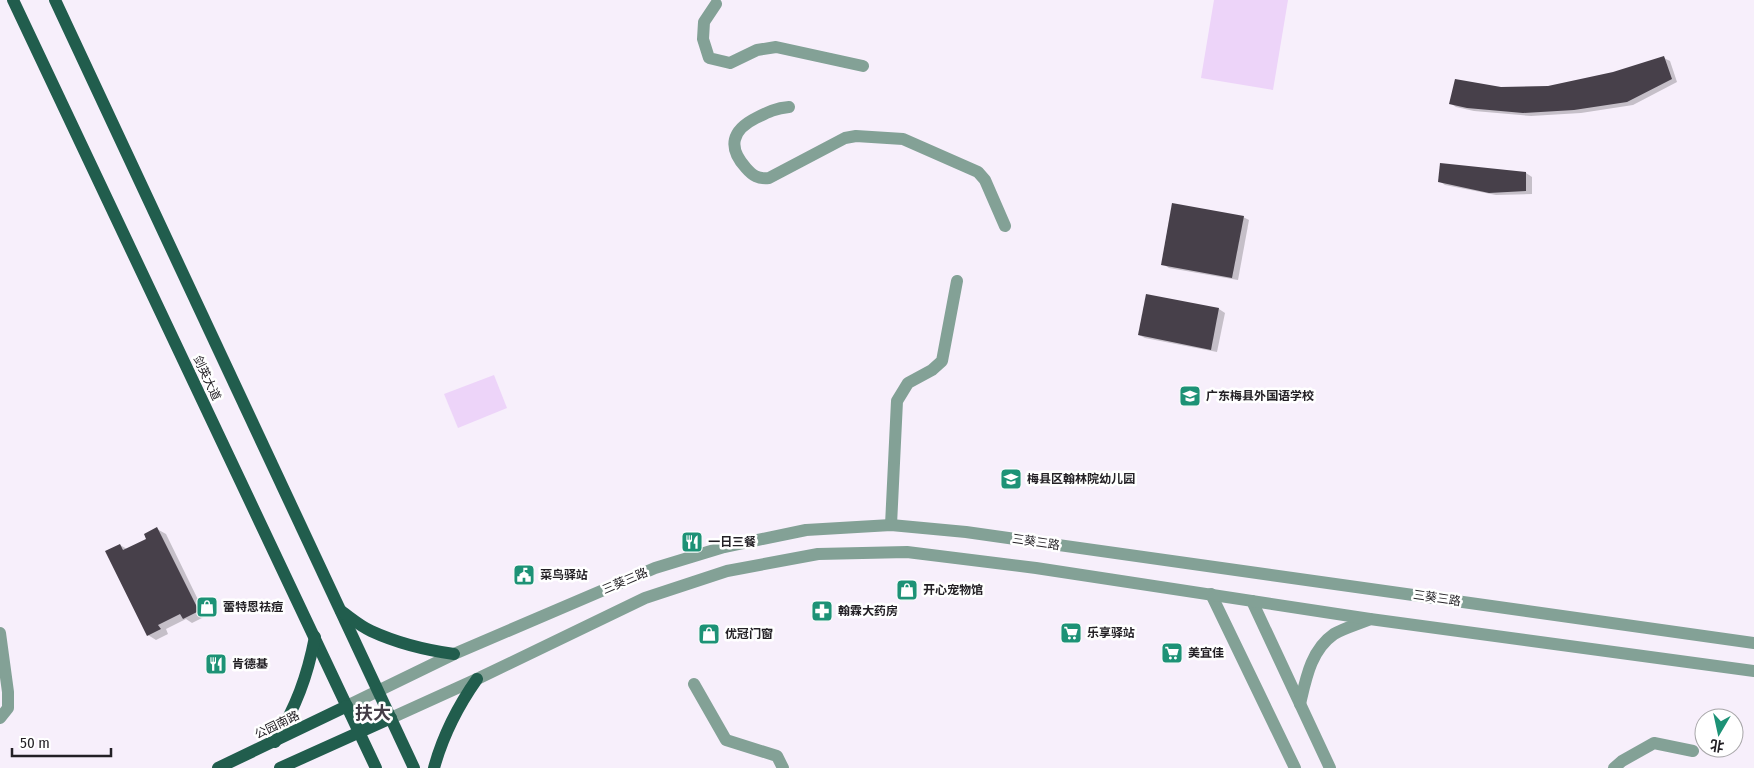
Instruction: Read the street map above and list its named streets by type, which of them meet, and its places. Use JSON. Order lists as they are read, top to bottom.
{
  "streets": {
    "main road": ["剑英大道", "公园南路"],
    "street": ["三葵三路"]
  },
  "crossings": [
    ["剑英大道", "三葵三路"],
    ["剑英大道", "公园南路"],
    ["三葵三路", "公园南路"]
  ],
  "districts": ["扶大"],
  "places": {
    "school or university": ["广东梅县外国语学校", "梅县区翰林院幼儿园"],
    "restaurant": ["一日三餐", "肯德基"],
    "public building": ["菜鸟驿站"],
    "shop": ["开心宠物馆", "蕾特恩祛痘", "优冠门窗"],
    "pharmacy": ["翰霖大药房"],
    "supermarket": ["乐享驿站", "美宜佳"]
  },
  "scale_bar": "50 m",
  "north": "bottom"
}
